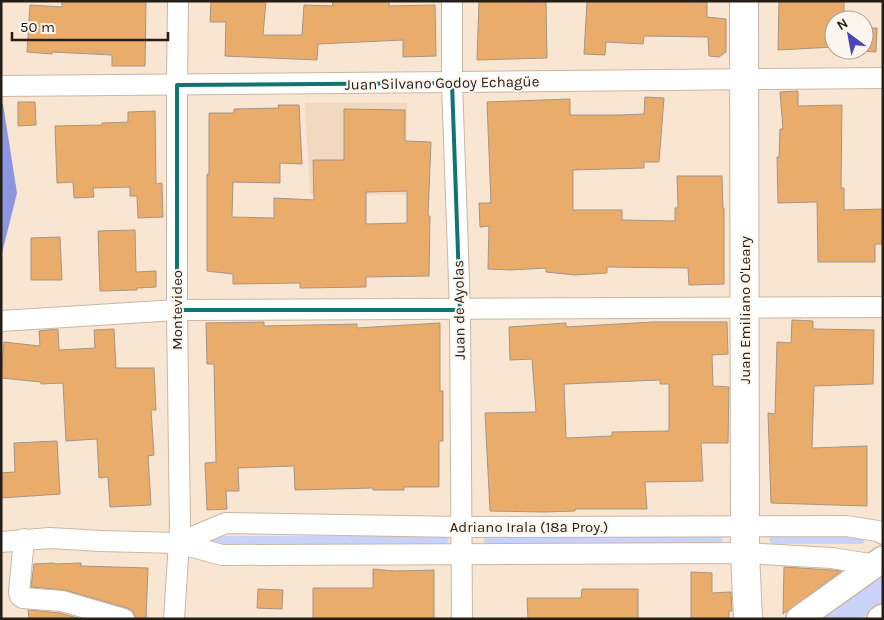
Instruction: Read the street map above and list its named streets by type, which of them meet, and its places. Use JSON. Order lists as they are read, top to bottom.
{
  "streets": {
    "main road": ["Juan Emiliano O'Leary"],
    "street": [
      "Juan Silvano Godoy Echagüe",
      "Montevideo",
      "Juan de Ayolas",
      "Adriano Irala (18ª Proy.)"
    ]
  },
  "crossings": [
    ["Juan Silvano Godoy Echagüe", "Montevideo"],
    ["Juan Silvano Godoy Echagüe", "Juan de Ayolas"],
    ["Juan Silvano Godoy Echagüe", "Juan Emiliano O'Leary"],
    ["Montevideo", "Adriano Irala (18ª Proy.)"],
    ["Juan de Ayolas", "Adriano Irala (18ª Proy.)"],
    ["Juan Emiliano O'Leary", "Adriano Irala (18ª Proy.)"]
  ],
  "scale_bar": "50 m",
  "north": "top left"
}
